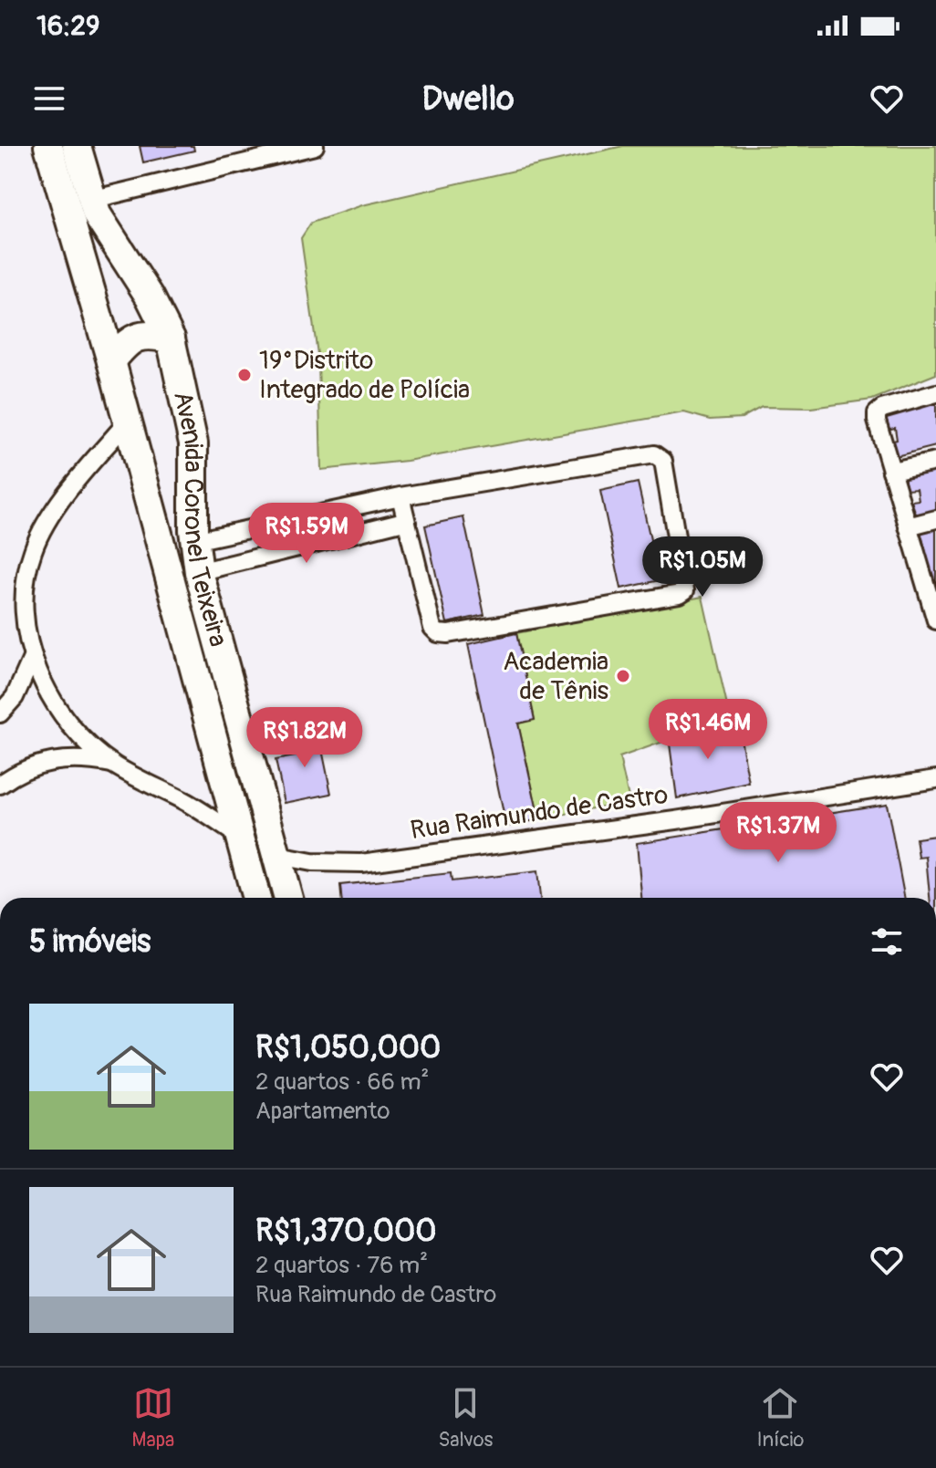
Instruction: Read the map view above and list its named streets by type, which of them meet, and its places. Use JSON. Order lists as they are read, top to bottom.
{
  "streets": {
    "highway": ["Avenida Coronel Teixeira"],
    "street": ["Rua Raimundo de Castro"]
  },
  "crossings": [
    ["Avenida Coronel Teixeira", "Rua Raimundo de Castro"]
  ],
  "places": ["19°Distrito Integrado de Polícia", "Academia de Tênis"],
  "page": {
    "status": "16:29",
    "header": "Dwello",
    "price": [
      "R$1.59M",
      "R$1.05M",
      "R$1.46M",
      "R$1.82M",
      "R$1.37M"
    ],
    "heading": "5 imóveis",
    "list": [
      {
        "name": "R$1,050,000",
        "note": "2 quartos · 66 m² · Apartamento"
      },
      {
        "name": "R$1,370,000",
        "note": "2 quartos · 76 m² · Rua Raimundo de Castro"
      }
    ],
    "tabs": ["Mapa", "Salvos", "Início"]
  }
}
